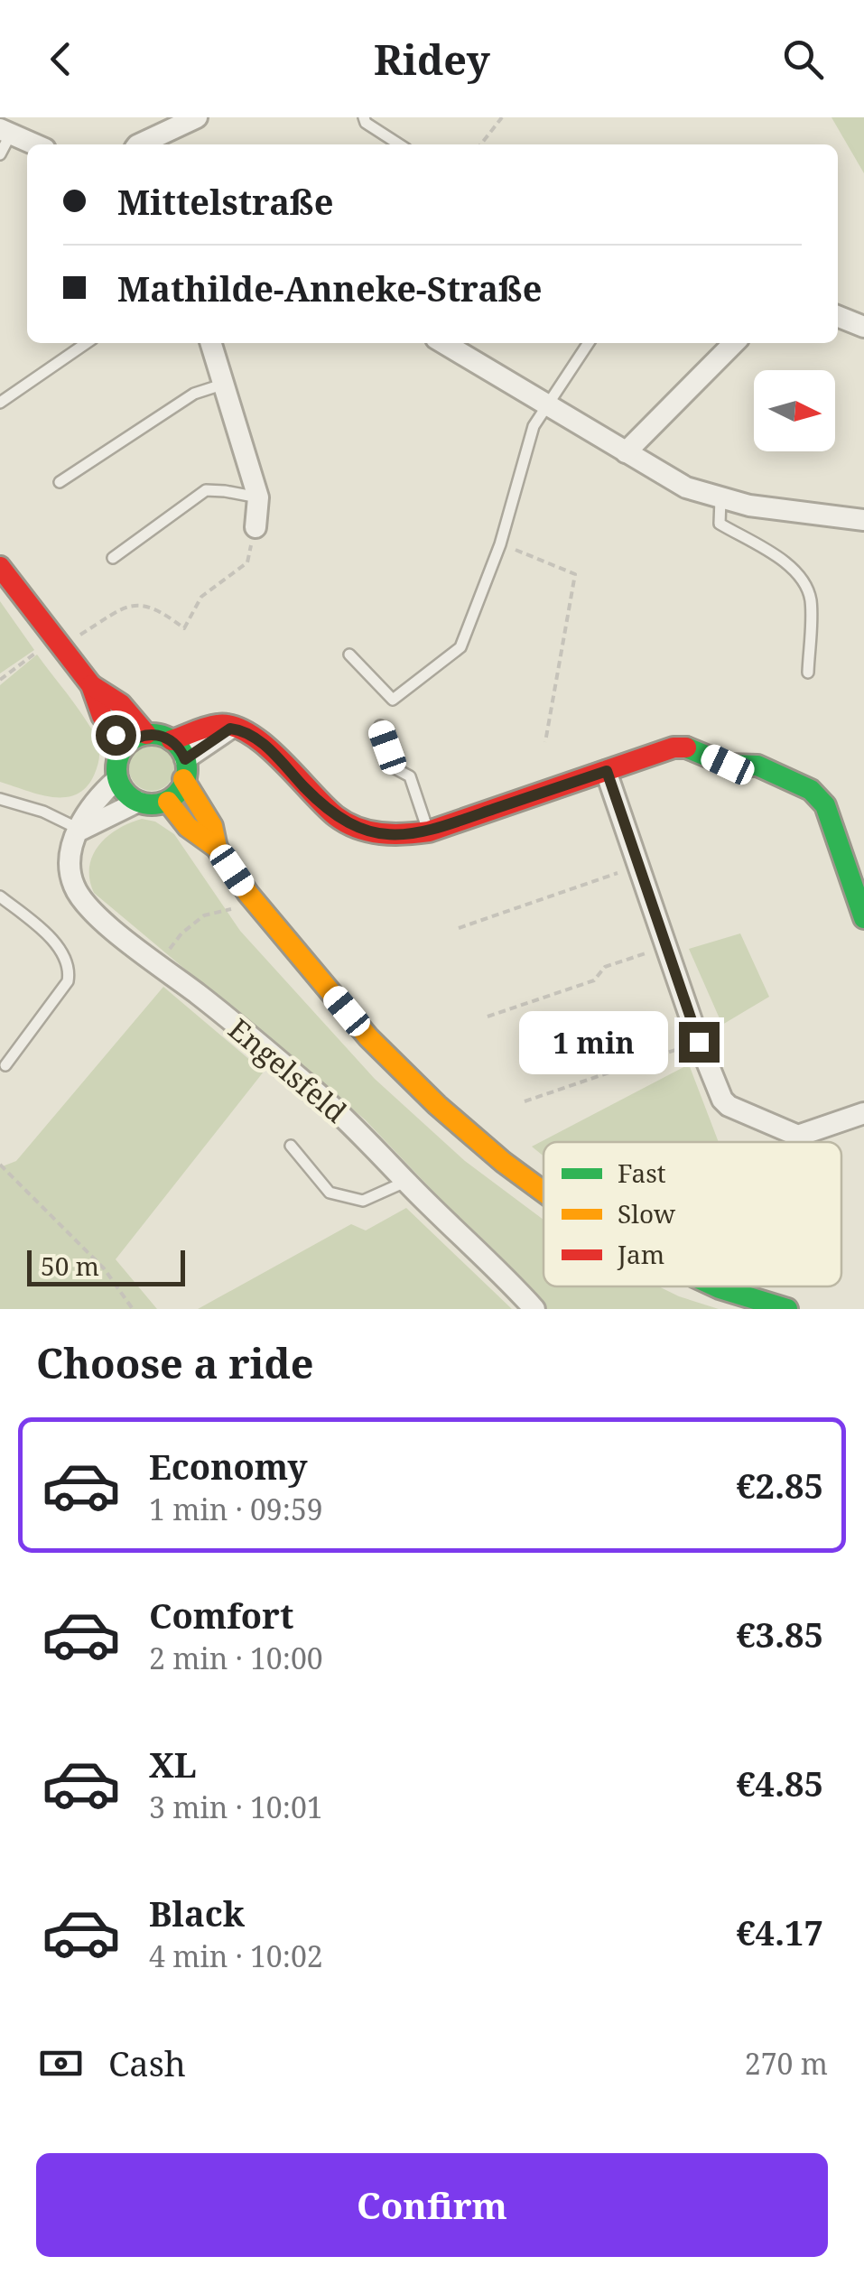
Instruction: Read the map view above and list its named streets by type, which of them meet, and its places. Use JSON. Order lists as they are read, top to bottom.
{
  "streets": {
    "street": ["Engelsfeld"]
  },
  "legend": ["Fast", "Slow", "Jam"],
  "scale_bar": "50 m",
  "north": "right",
  "page": {
    "header": "Ridey",
    "banner": ["Mittelstraße", "Mathilde-Anneke-Straße"],
    "bubble": "1 min",
    "scale": "50 m",
    "heading": "Choose a ride",
    "list": [
      {
        "name": "Economy",
        "note": "1 min · 09:59",
        "value": "€2.85"
      },
      {
        "name": "Comfort",
        "note": "2 min · 10:00",
        "value": "€3.85"
      },
      {
        "name": "XL",
        "note": "3 min · 10:01",
        "value": "€4.85"
      },
      {
        "name": "Black",
        "note": "4 min · 10:02",
        "value": "€4.17"
      }
    ],
    "pay": ["Cash", "270 m"],
    "buttons": "Confirm"
  }
}
